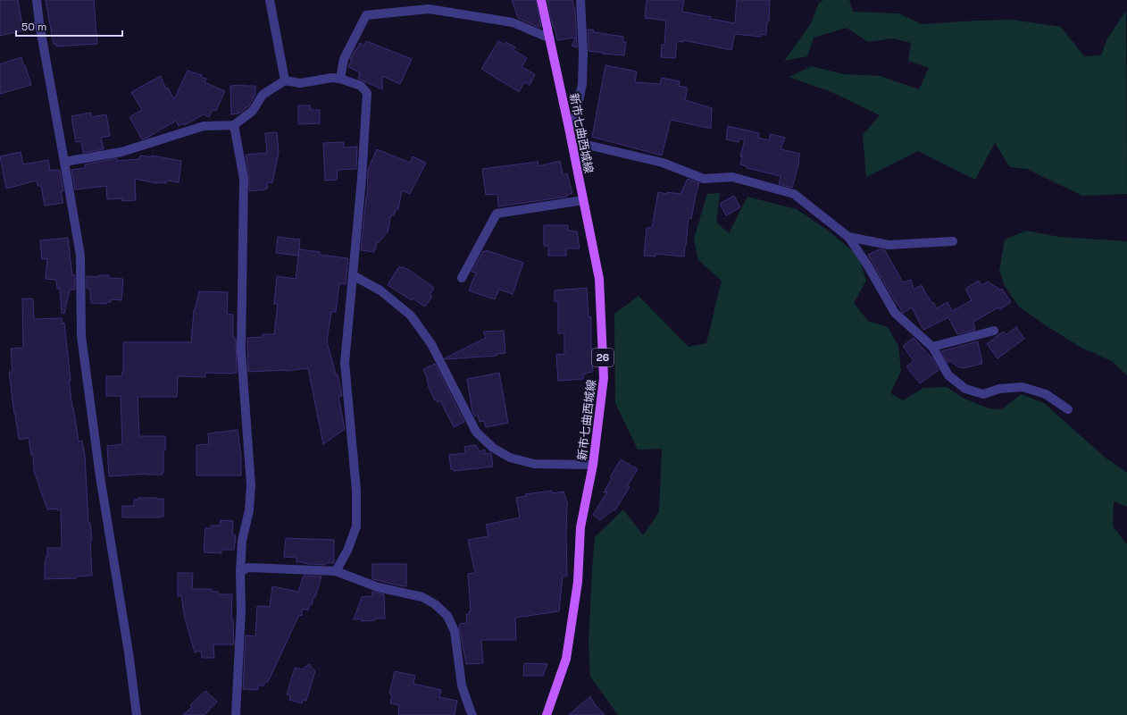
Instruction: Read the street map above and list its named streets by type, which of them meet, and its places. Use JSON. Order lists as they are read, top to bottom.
{
  "streets": {
    "main road": ["新市七曲西城線", "26"]
  },
  "scale_bar": "50 m"
}
